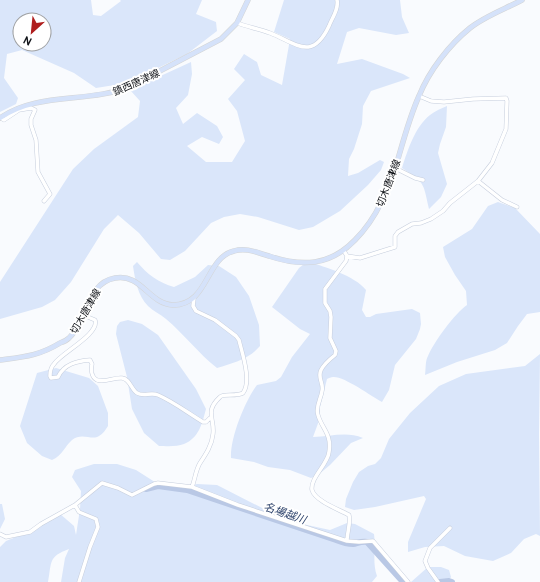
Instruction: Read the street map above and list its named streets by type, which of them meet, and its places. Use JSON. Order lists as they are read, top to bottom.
{
  "streets": {
    "main road": ["鎮西唐津線", "切木唐津線"]
  },
  "water": ["名場越川"],
  "north": "bottom left"
}
